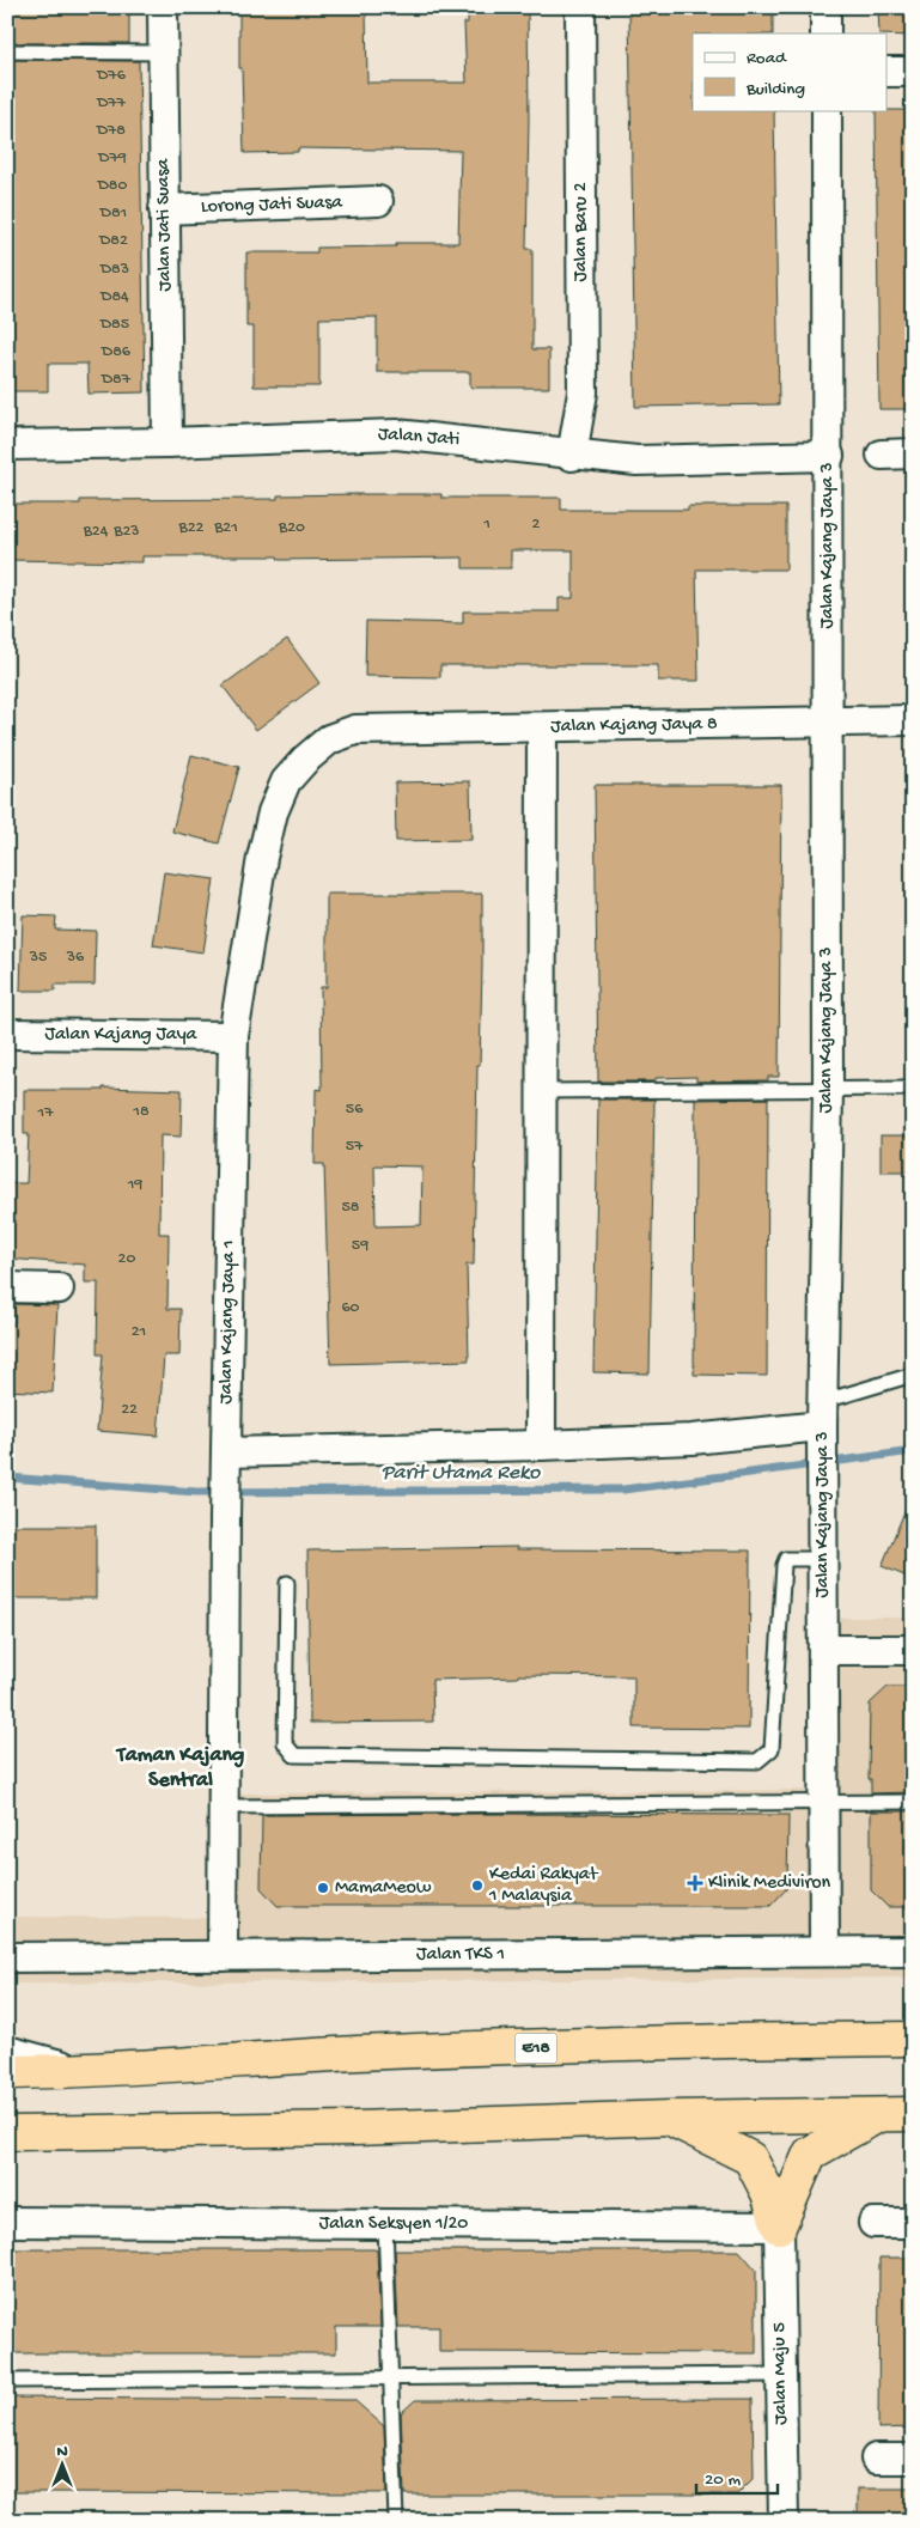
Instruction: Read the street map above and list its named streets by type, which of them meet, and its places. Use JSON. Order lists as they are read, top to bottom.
{
  "streets": {
    "highway": ["E18"],
    "street": [
      "Lorong Jati Suasa",
      "Jalan Jati Suasa",
      "Jalan Baru 2",
      "Jalan Jati",
      "Jalan Kajang Jaya 3",
      "Jalan Kajang Jaya 8",
      "Jalan Kajang Jaya",
      "Jalan Kajang Jaya 1",
      "Jalan TKS 1",
      "Jalan Seksyen 1/20",
      "Jalan Maju 5"
    ]
  },
  "crossings": [
    ["Lorong Jati Suasa", "Jalan Jati Suasa"],
    ["Jalan Jati Suasa", "Jalan Jati"],
    ["Jalan Baru 2", "Jalan Jati"],
    ["Jalan Jati", "Jalan Kajang Jaya 3"],
    ["Jalan Kajang Jaya 3", "Jalan Kajang Jaya 8"],
    ["Jalan Kajang Jaya 3", "Jalan TKS 1"],
    ["Jalan Kajang Jaya 8", "Jalan Kajang Jaya 1"],
    ["Jalan Kajang Jaya", "Jalan Kajang Jaya 1"],
    ["Jalan Kajang Jaya 1", "Jalan TKS 1"],
    ["Jalan Seksyen 1/20", "Jalan Maju 5"]
  ],
  "districts": ["Taman Kajang Sentral"],
  "water": ["Parit Utama Reko"],
  "places": {
    "health": ["Klinik Mediviron"],
    "other": ["Kedai Rakyat 1 Malaysia", "MamaMeow"]
  },
  "house_numbers": [
    "D76",
    "D77",
    "D78",
    "D79",
    "D80",
    "D81",
    "D82",
    "D83",
    "D84",
    "D85",
    "D86",
    "D87",
    "1",
    "2",
    "B22",
    "B21",
    "B20",
    "B24",
    "B23",
    "35",
    "36",
    "56",
    "18",
    "17",
    "57",
    "19",
    "58",
    "59",
    "20",
    "60",
    "21",
    "22"
  ],
  "legend": ["Road", "Building"],
  "scale_bar": "20 m",
  "north": "top"
}
